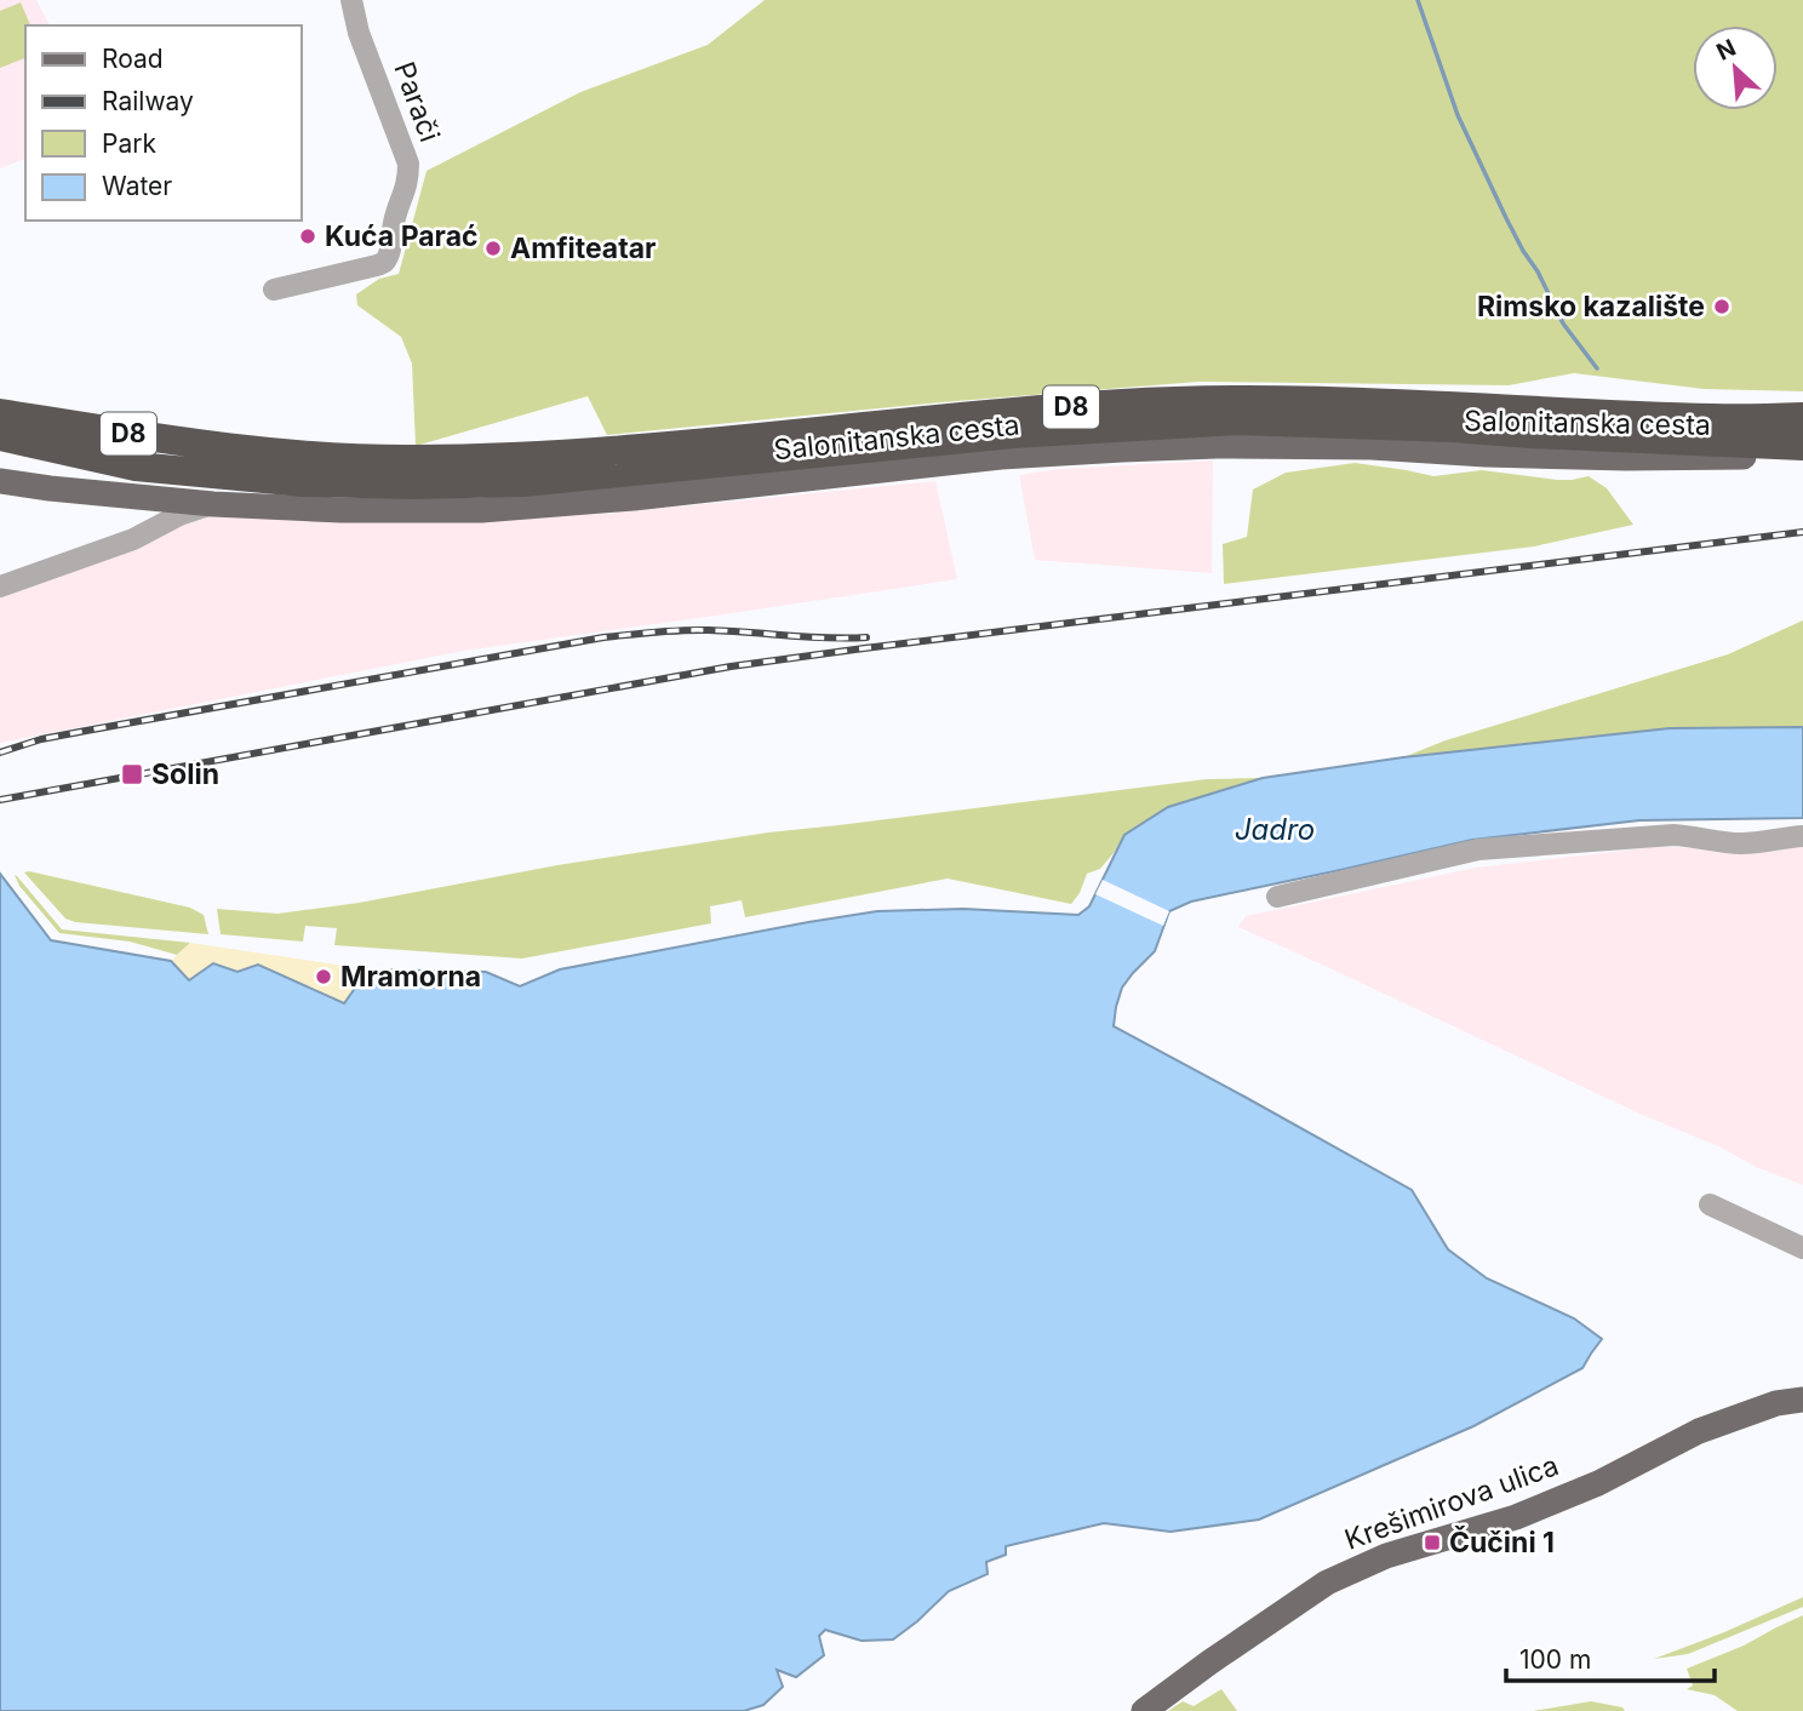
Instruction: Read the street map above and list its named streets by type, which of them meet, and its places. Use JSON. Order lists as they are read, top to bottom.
{
  "streets": {
    "highway": ["D8"],
    "main road": ["Salonitanska cesta", "Krešimirova ulica"],
    "street": ["Parači"]
  },
  "water": ["Jadro"],
  "places": {
    "other": [
      "Kuća Parać",
      "Amfiteatar",
      "Rimsko kazalište",
      "Mramorna"
    ],
    "transit": ["Solin", "Čučini 1"]
  },
  "legend": [
    "Road",
    "Railway",
    "Park",
    "Water"
  ],
  "scale_bar": "100 m",
  "north": "top left"
}
